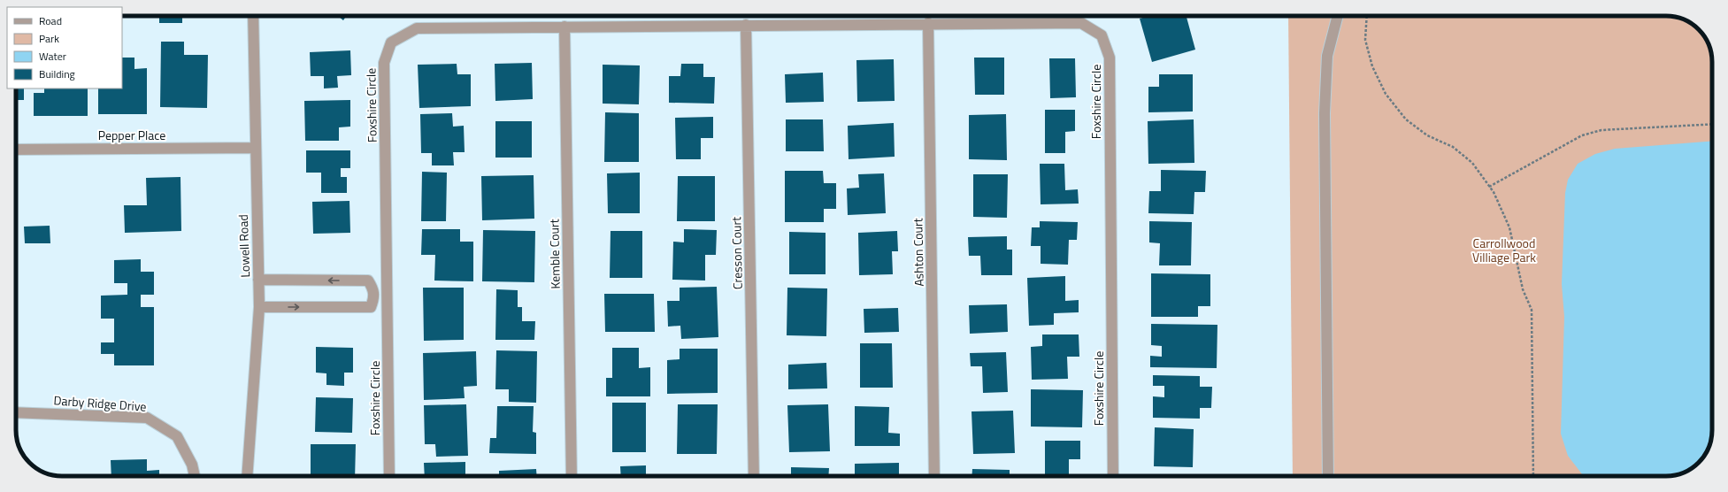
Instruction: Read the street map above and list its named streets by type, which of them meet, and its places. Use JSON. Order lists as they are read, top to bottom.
{
  "streets": {
    "street": [
      "Foxshire Circle",
      "Pepper Place",
      "Lowell Road",
      "Ashton Court",
      "Cresson Court",
      "Kemble Court",
      "Darby Ridge Drive"
    ]
  },
  "crossings": [
    ["Foxshire Circle", "Ashton Court"],
    ["Foxshire Circle", "Cresson Court"],
    ["Foxshire Circle", "Kemble Court"],
    ["Pepper Place", "Lowell Road"]
  ],
  "parks": ["Carrollwood Villiage Park"],
  "legend": [
    "Road",
    "Park",
    "Water",
    "Building"
  ]
}
